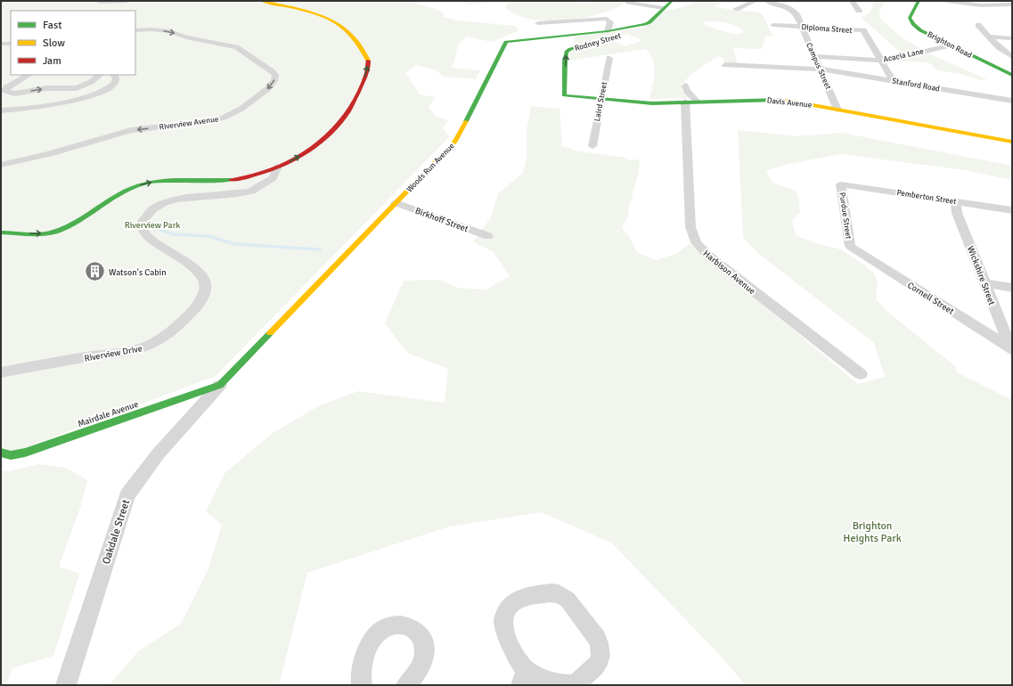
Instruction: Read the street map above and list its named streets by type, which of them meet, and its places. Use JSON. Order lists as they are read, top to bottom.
{
  "streets": {
    "street": [
      "Diploma Street",
      "Rodney Street",
      "Brighton Road",
      "Acacia Lane",
      "Campus Street",
      "Stanford Road",
      "Laird Street",
      "Davis Avenue",
      "Riverview Avenue",
      "Woods Run Avenue",
      "Pemberton Street",
      "Purdue Street",
      "Birkhoff Street",
      "Harbison Avenue",
      "Wickshire Street",
      "Cornell Street",
      "Riverview Drive",
      "Mairdale Avenue",
      "Oakdale Street"
    ]
  },
  "crossings": [
    ["Diploma Street", "Acacia Lane"],
    ["Diploma Street", "Campus Street"],
    ["Diploma Street", "Stanford Road"],
    ["Rodney Street", "Davis Avenue"],
    ["Rodney Street", "Woods Run Avenue"],
    ["Brighton Road", "Acacia Lane"],
    ["Acacia Lane", "Campus Street"],
    ["Campus Street", "Stanford Road"],
    ["Campus Street", "Davis Avenue"],
    ["Laird Street", "Davis Avenue"],
    ["Davis Avenue", "Harbison Avenue"],
    ["Woods Run Avenue", "Birkhoff Street"],
    ["Woods Run Avenue", "Mairdale Avenue"],
    ["Woods Run Avenue", "Oakdale Street"],
    ["Pemberton Street", "Purdue Street"],
    ["Pemberton Street", "Wickshire Street"],
    ["Purdue Street", "Cornell Street"],
    ["Wickshire Street", "Cornell Street"],
    ["Mairdale Avenue", "Oakdale Street"]
  ],
  "one_way": ["Rodney Street"],
  "parks": ["Riverview Park", "Brighton Heights Park"],
  "places": {
    "building": ["Watson's Cabin"]
  },
  "legend": ["Fast", "Slow", "Jam"]
}
